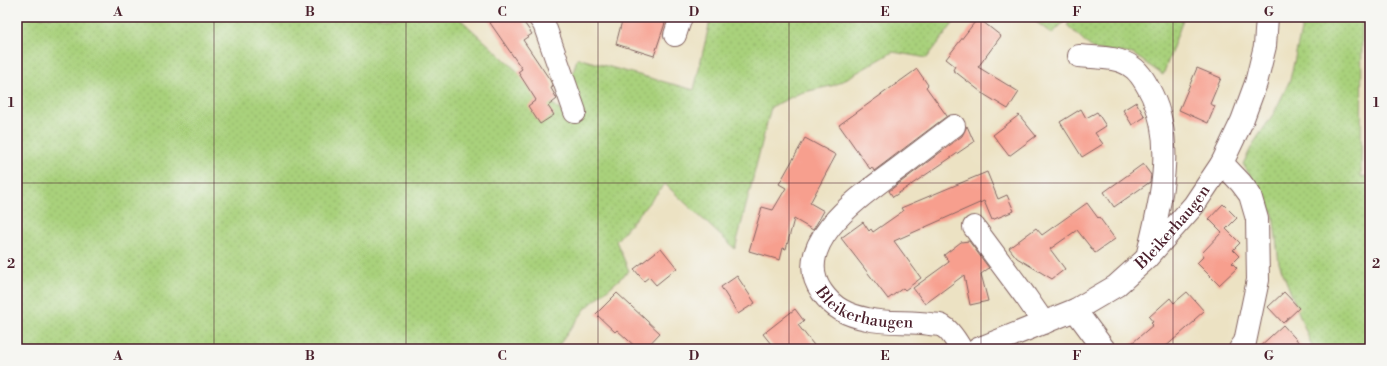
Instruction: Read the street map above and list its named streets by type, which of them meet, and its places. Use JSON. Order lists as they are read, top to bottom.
{
  "streets": {
    "street": ["Bleikerhaugen"]
  },
  "grid": {
    "columns": [
      "A",
      "B",
      "C",
      "D",
      "E",
      "F",
      "G"
    ],
    "rows": ["1", "2"]
  }
}
